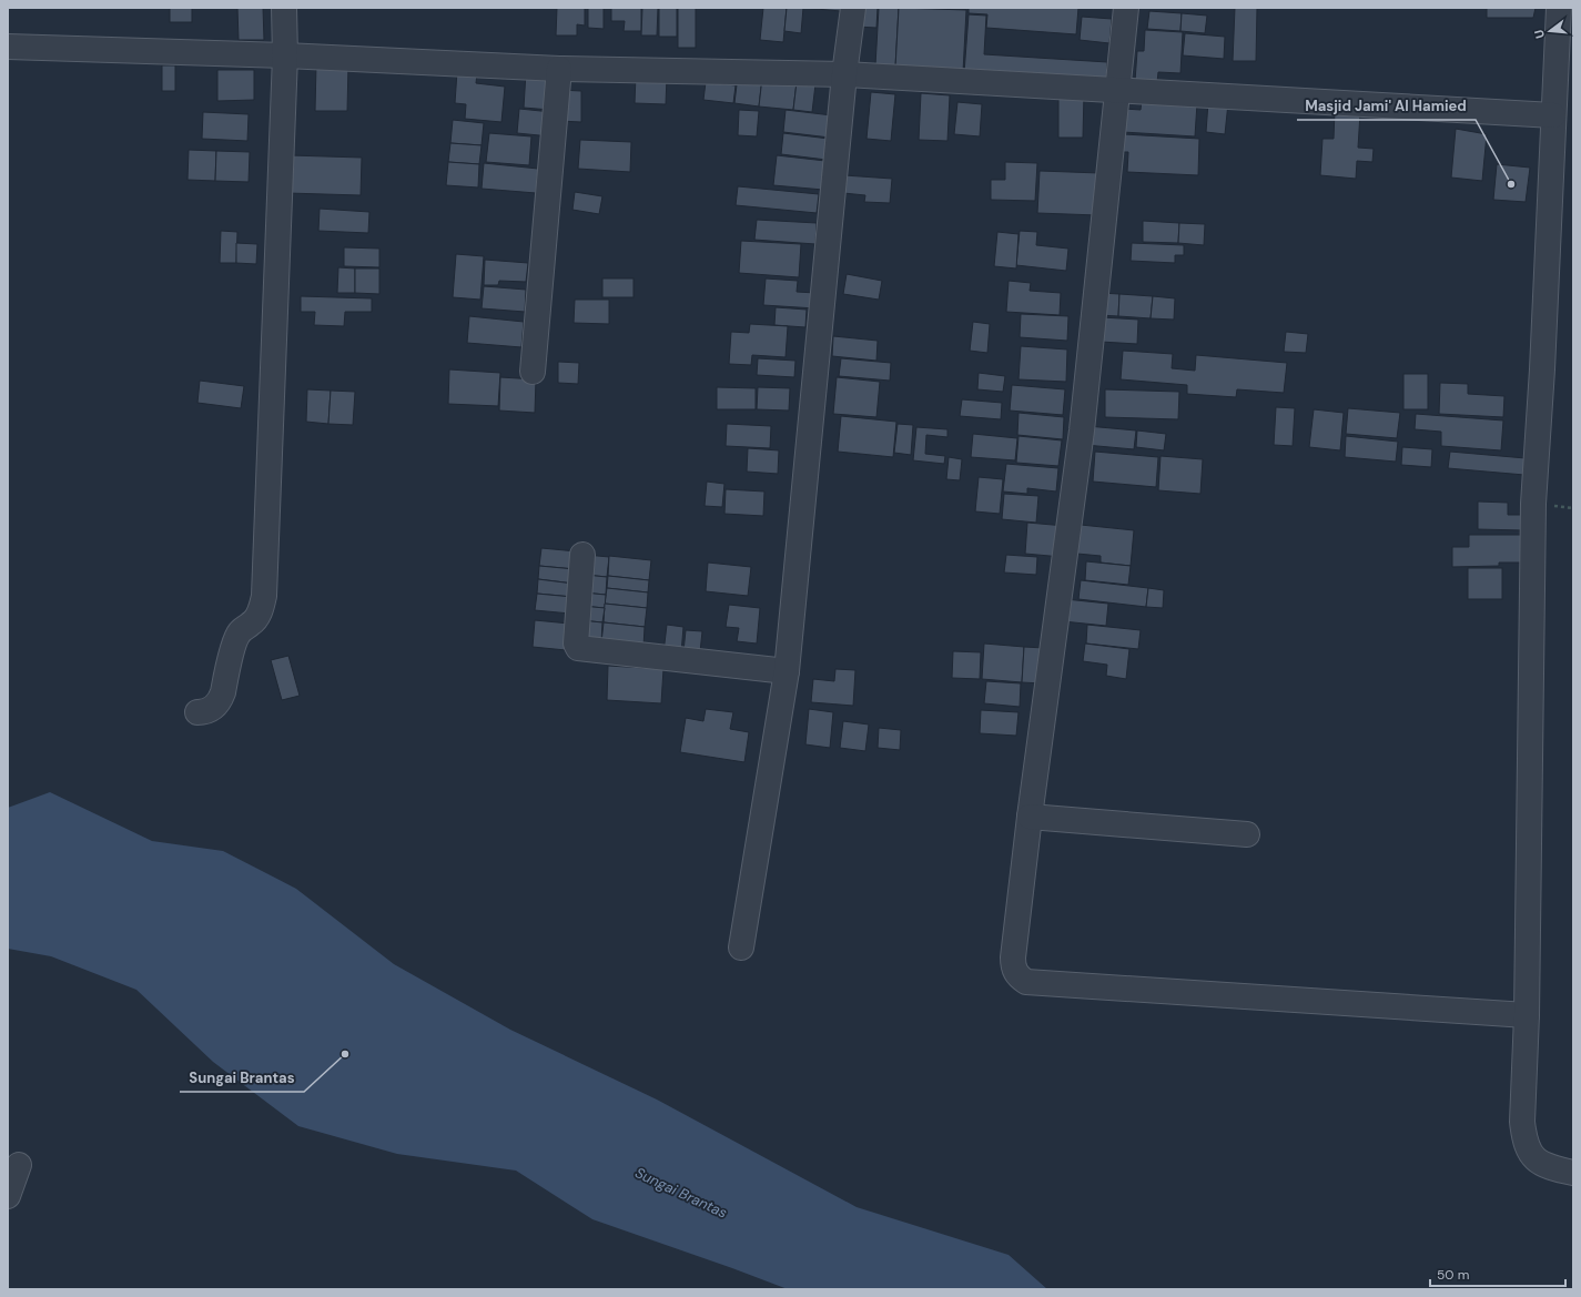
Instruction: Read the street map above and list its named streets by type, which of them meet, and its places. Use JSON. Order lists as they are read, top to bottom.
{
  "water": ["Sungai Brantas"],
  "places": ["Masjid Jami' Al Hamied", "Sungai Brantas"],
  "scale_bar": "50 m",
  "north": "left"
}
